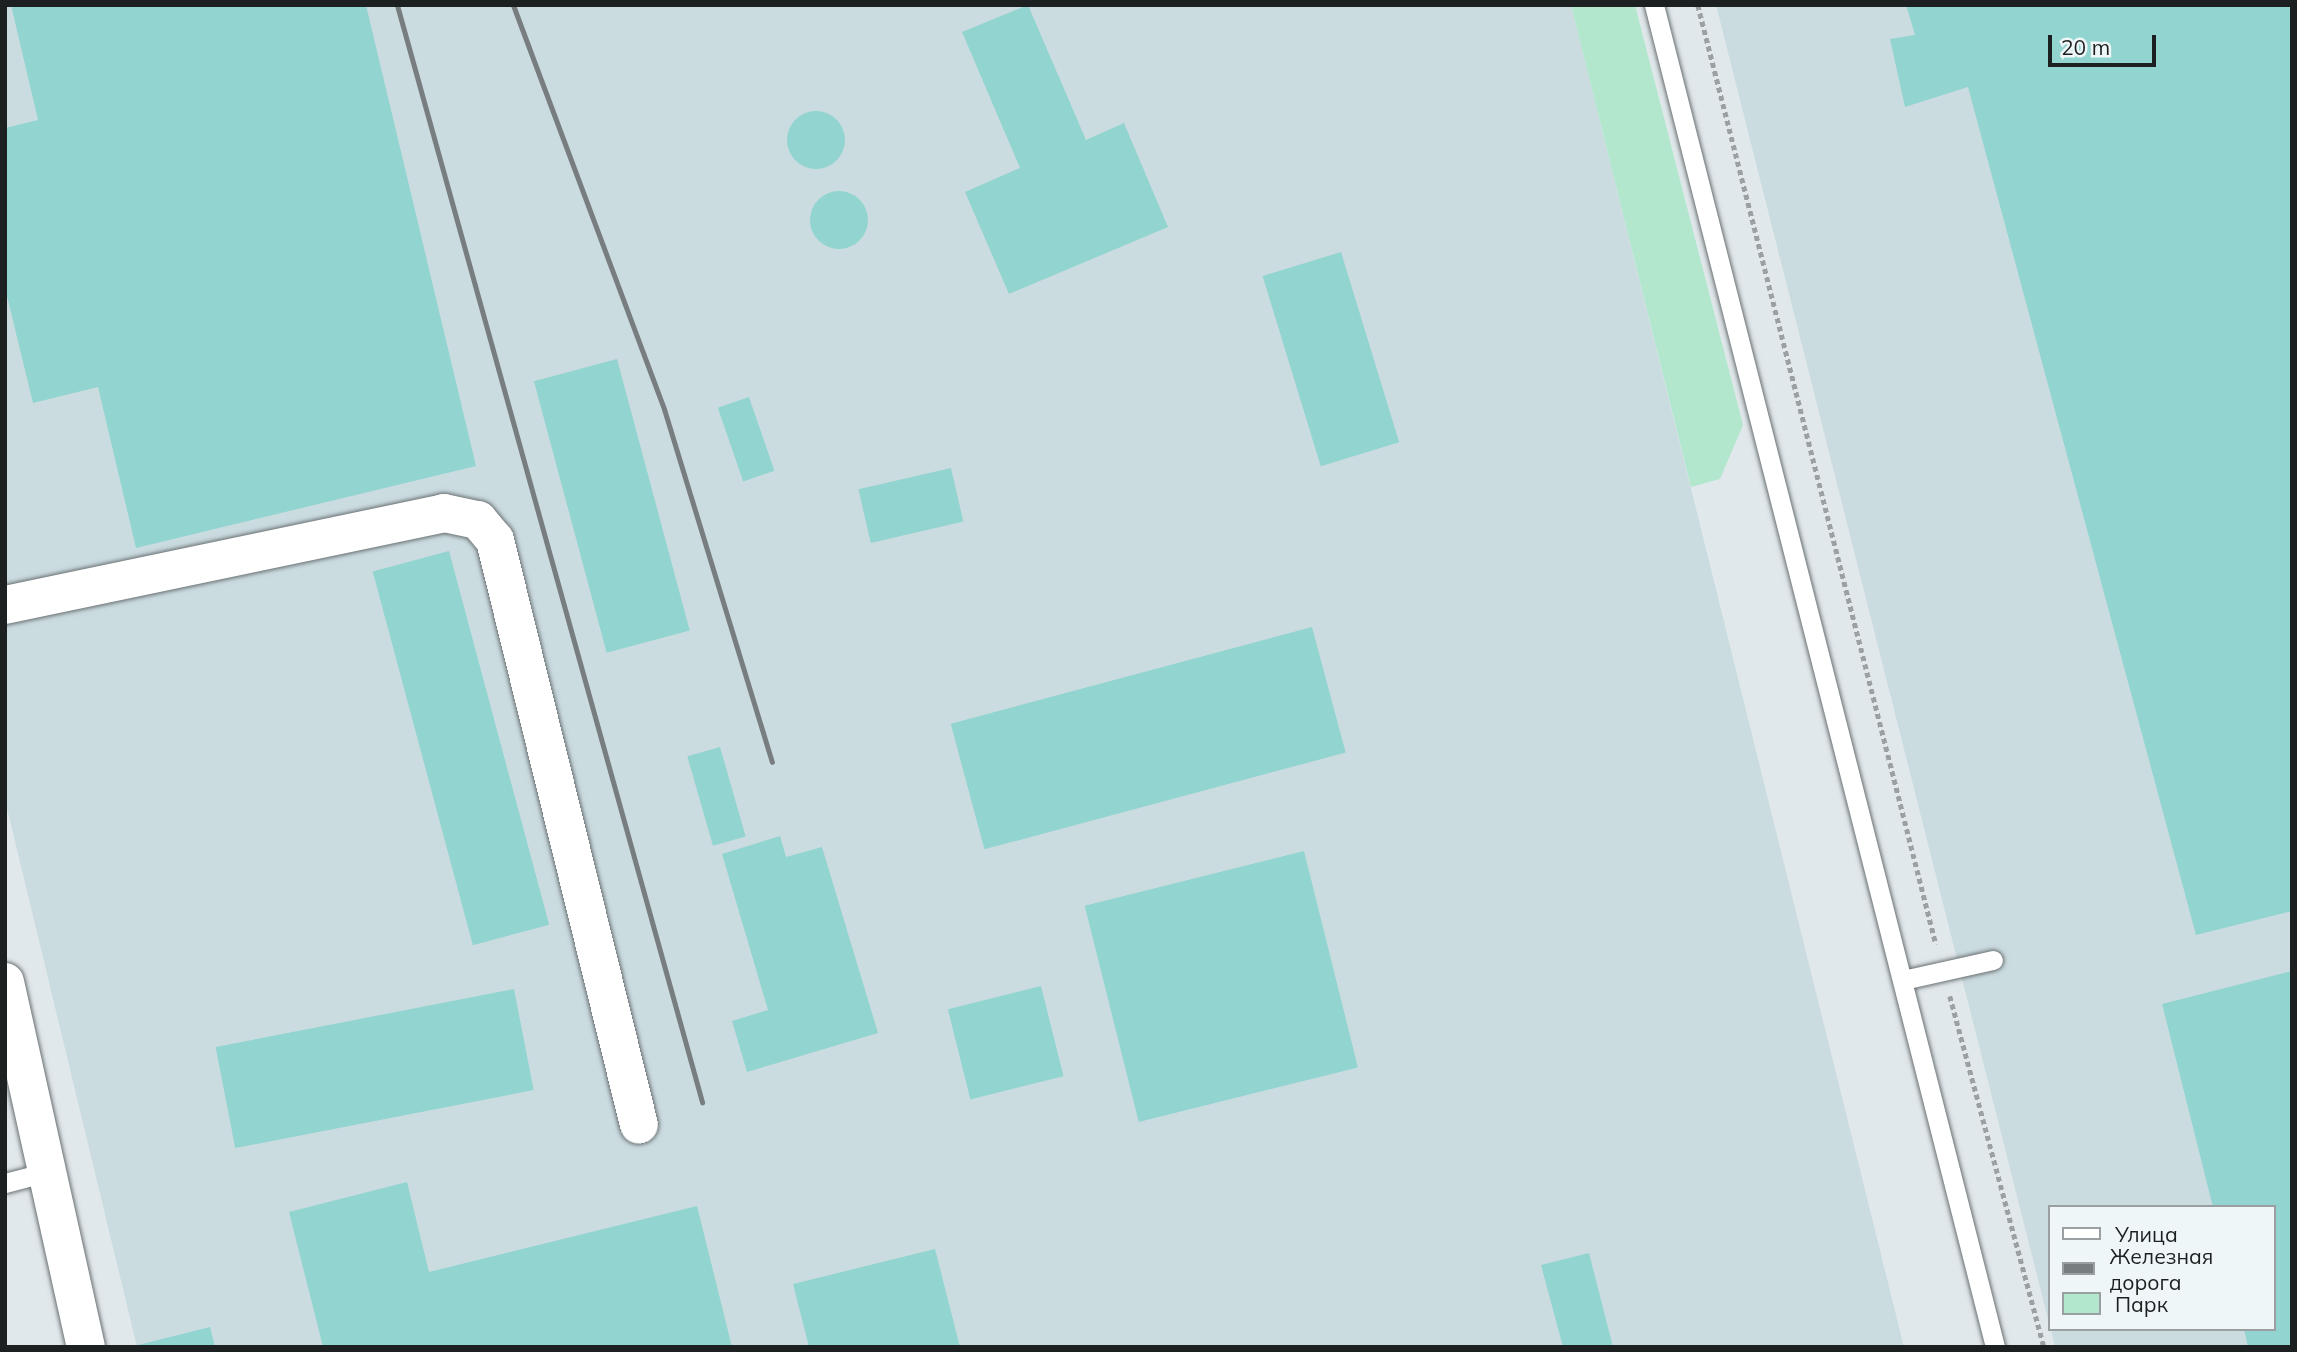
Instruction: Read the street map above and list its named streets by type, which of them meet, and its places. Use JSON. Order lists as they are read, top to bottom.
{
  "legend": ["Улица", "Железная дорога", "Парк"],
  "scale_bar": "20 m"
}
